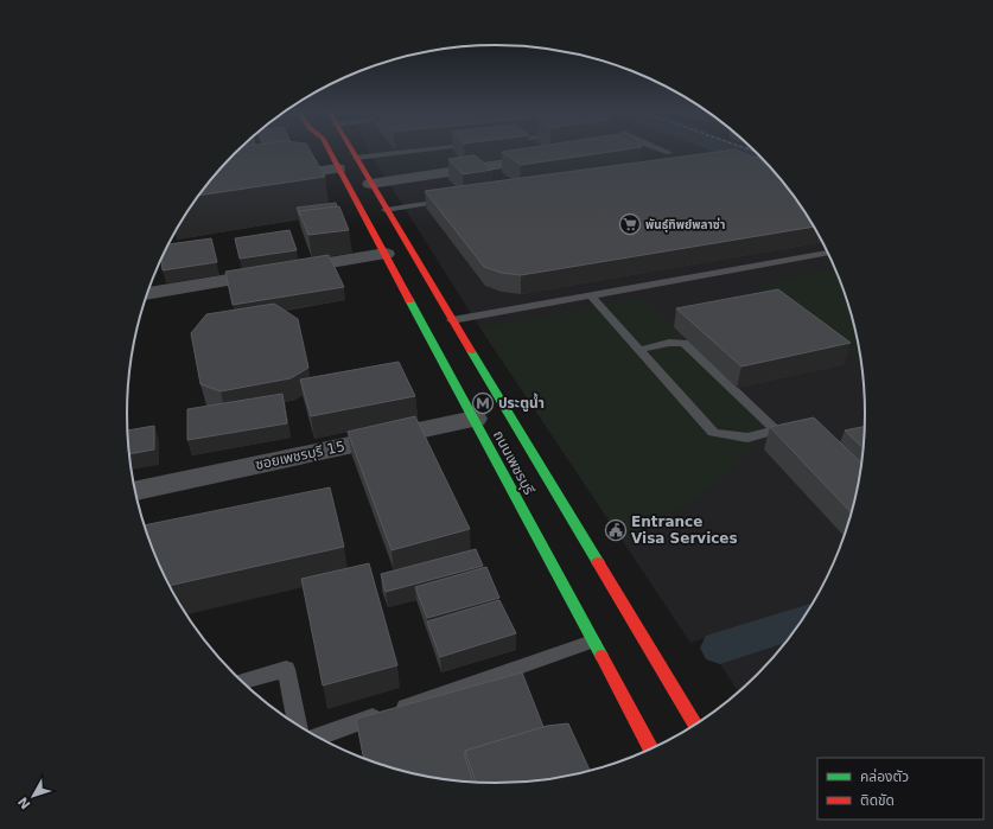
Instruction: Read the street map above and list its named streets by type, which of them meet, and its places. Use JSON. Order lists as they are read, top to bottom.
{
  "streets": {
    "main road": ["ถนนเพชรบุรี"],
    "street": ["ซอยเพชรบุรี 15"]
  },
  "crossings": [
    ["ซอยเพชรบุรี 15", "ถนนเพชรบุรี"]
  ],
  "places": {
    "supermarket": ["พันธุ์ทิพย์พลาซ่า"],
    "metro station": ["ประตูน้ำ"],
    "public building": ["Entrance Visa Services"]
  },
  "legend": ["คล่องตัว", "ติดขัด"],
  "north": "bottom left"
}
